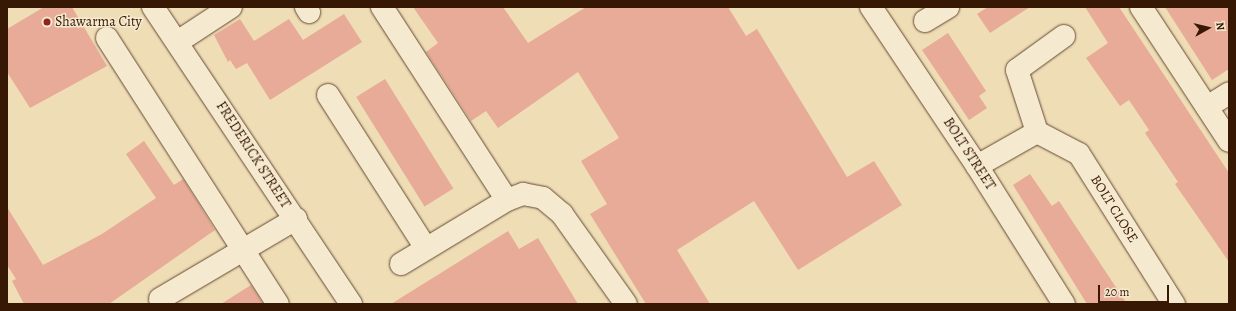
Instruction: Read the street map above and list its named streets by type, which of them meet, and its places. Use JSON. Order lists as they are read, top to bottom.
{
  "streets": {
    "street": ["BOLT STREET", "FREDERICK STREET", "BOLT CLOSE"]
  },
  "places": ["Shawarma City"],
  "scale_bar": "20 m",
  "north": "right"
}
